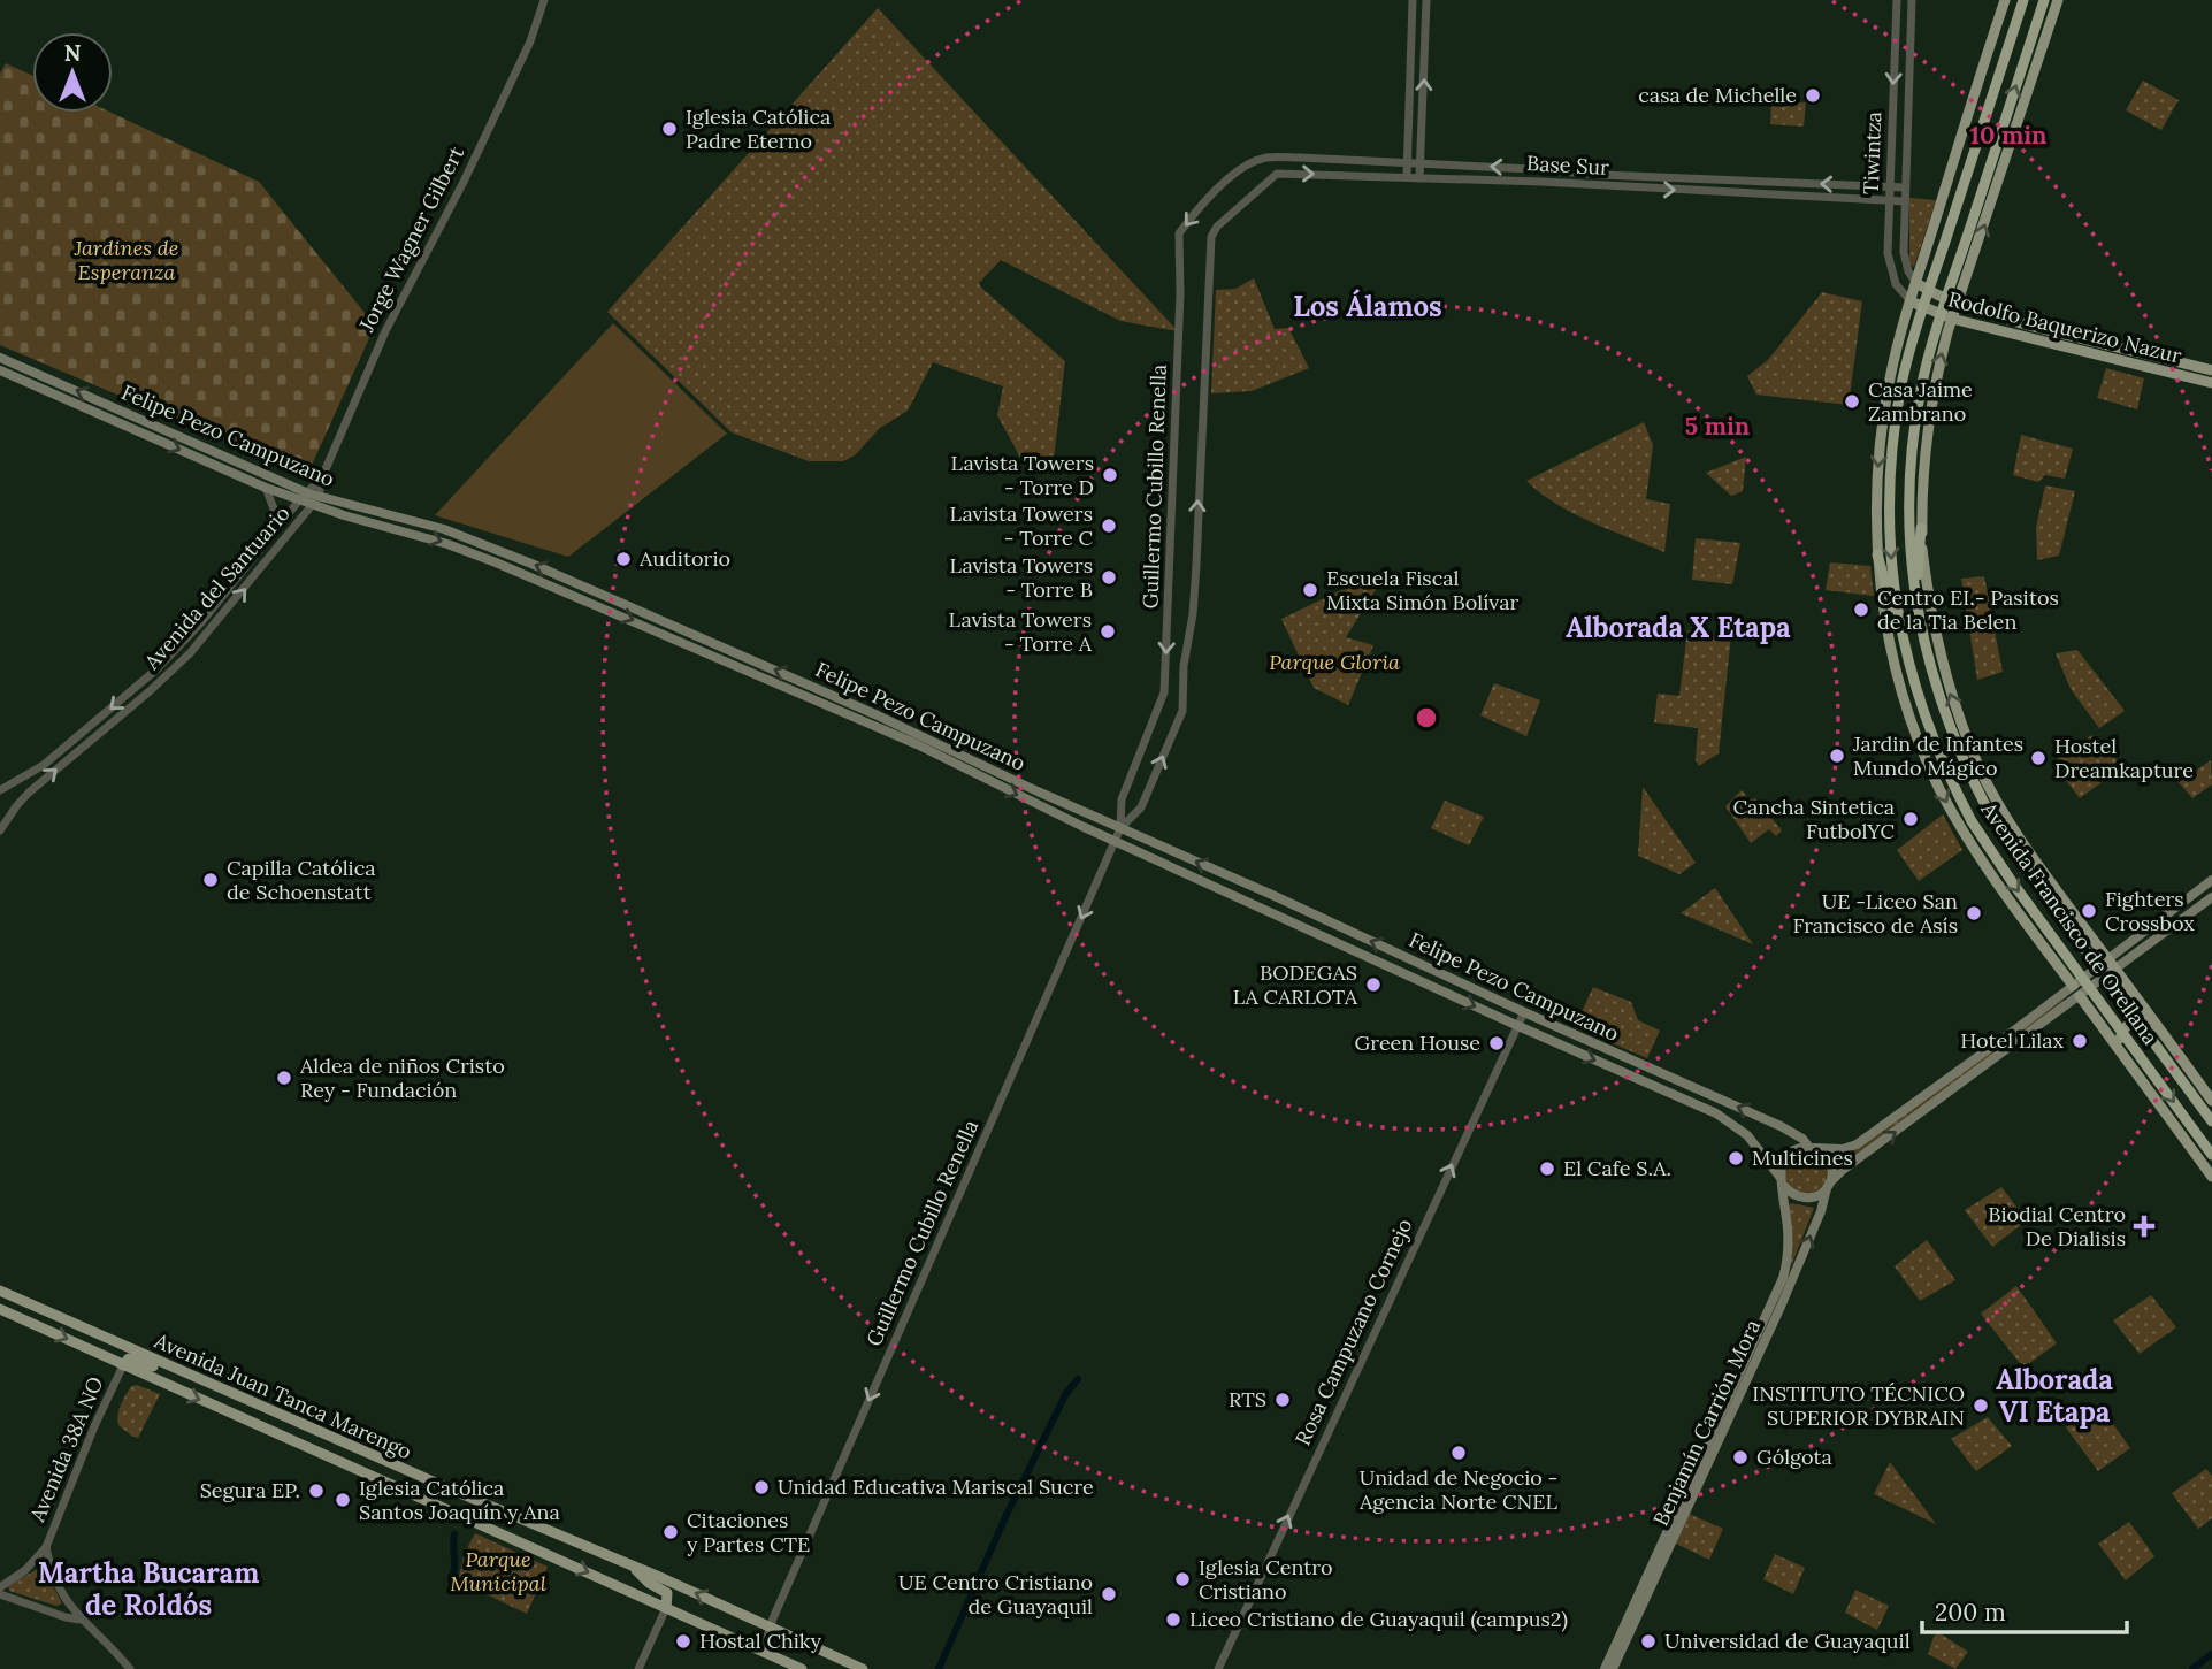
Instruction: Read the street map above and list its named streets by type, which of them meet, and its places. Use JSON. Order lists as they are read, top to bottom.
{
  "streets": {
    "highway": ["Avenida Francisco de Orellana"],
    "main road": [
      "Rodolfo Baquerizo Nazur",
      "Felipe Pezo Campuzano",
      "Avenida Juan Tanca Marengo",
      "Benjamín Carrión Mora"
    ],
    "street": [
      "Tiwintza",
      "Base Sur",
      "Jorge Wagner Gilbert",
      "Guillermo Cubillo Renella",
      "Avenida del Santuario",
      "Rosa Campuzano Cornejo",
      "Avenida 38A NO"
    ]
  },
  "crossings": [
    ["Tiwintza", "Base Sur"],
    ["Tiwintza", "Rodolfo Baquerizo Nazur"],
    ["Tiwintza", "Avenida Francisco de Orellana"],
    ["Base Sur", "Guillermo Cubillo Renella"],
    ["Jorge Wagner Gilbert", "Felipe Pezo Campuzano"],
    ["Jorge Wagner Gilbert", "Avenida del Santuario"],
    ["Rodolfo Baquerizo Nazur", "Avenida Francisco de Orellana"],
    ["Felipe Pezo Campuzano", "Guillermo Cubillo Renella"],
    ["Felipe Pezo Campuzano", "Avenida del Santuario"],
    ["Felipe Pezo Campuzano", "Rosa Campuzano Cornejo"],
    ["Felipe Pezo Campuzano", "Benjamín Carrión Mora"],
    ["Guillermo Cubillo Renella", "Avenida Juan Tanca Marengo"],
    ["Avenida Juan Tanca Marengo", "Avenida 38A NO"]
  ],
  "one_way": ["Rosa Campuzano Cornejo"],
  "districts": [
    "Los Álamos",
    "Alborada X Etapa",
    "Alborada VI Etapa",
    "Martha Bucaram de Roldós"
  ],
  "parks": ["Jardines de Esperanza", "Parque Gloria", "Parque Municipal"],
  "places": {
    "other": [
      "casa de Michelle",
      "Iglesia Católica Padre Eterno",
      "Casa Jaime Zambrano",
      "Lavista Towers - Torre D",
      "Lavista Towers - Torre C",
      "Auditorio",
      "Lavista Towers - Torre B",
      "Escuela Fiscal Mixta Simón Bolívar",
      "Centro EI.- Pasitos de la Tia Belen",
      "Lavista Towers - Torre A",
      "Jardin de Infantes Mundo Mágico",
      "Hostel Dreamkapture",
      "Cancha Sintetica FutbolYC",
      "Capilla Católica de Schoenstatt",
      "Fighters Crossbox",
      "UE -Liceo San Francisco de Asís",
      "BODEGAS LA CARLOTA",
      "Hotel Lilax",
      "Green House",
      "Aldea de niños Cristo Rey - Fundación",
      "Multicines",
      "El Cafe S.A.",
      "RTS",
      "INSTITUTO TÉCNICO SUPERIOR DYBRAIN",
      "Unidad de Negocio - Agencia Norte CNEL",
      "Gólgota",
      "Unidad Educativa Mariscal Sucre",
      "Segura EP.",
      "Iglesia Católica Santos Joaquín y Ana",
      "Citaciones y Partes CTE",
      "Iglesia Centro Cristiano",
      "UE Centro Cristiano de Guayaquil",
      "Liceo Cristiano de Guayaquil (campus2)",
      "Hostal Chiky",
      "Universidad de Guayaquil"
    ],
    "health": ["Biodial Centro De Dialisis"]
  },
  "scale_bar": "200 m",
  "north": "top",
  "rings": ["10 min", "5 min"]
}
